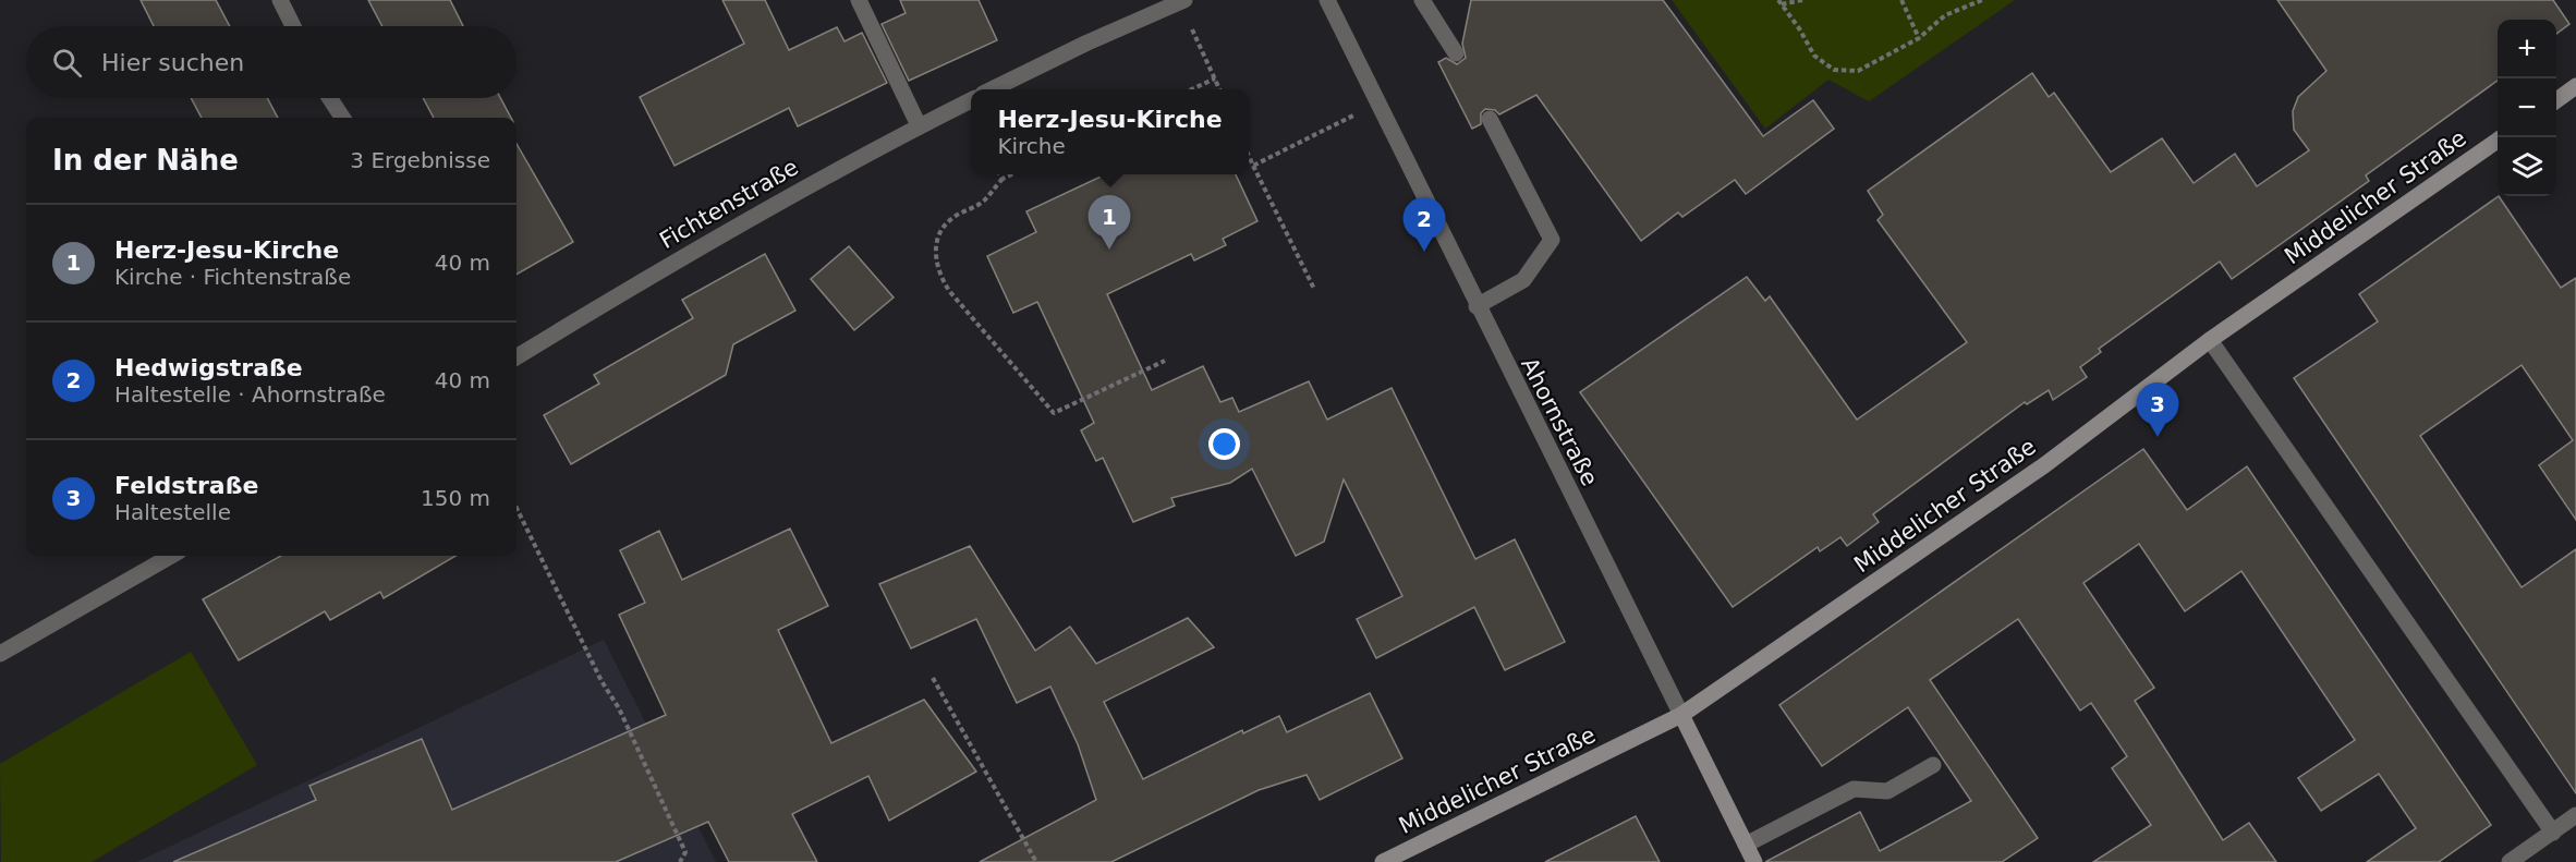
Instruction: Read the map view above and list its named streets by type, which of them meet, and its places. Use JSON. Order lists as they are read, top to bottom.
{
  "streets": {
    "street": ["Middelicher Straße", "Fichtenstraße", "Ahornstraße"]
  },
  "crossings": [
    ["Middelicher Straße", "Ahornstraße"]
  ],
  "page": {
    "map_buttons": ["+", "−"],
    "search": "Hier suchen",
    "popup": ["Herz-Jesu-Kirche", "Kirche"],
    "heading": ["In der Nähe", "3 Ergebnisse"],
    "pins": ["1", "2", "3"],
    "list": [
      {
        "mark": "1",
        "name": "Herz-Jesu-Kirche",
        "note": "Kirche · Fichtenstraße",
        "value": "40 m"
      },
      {
        "mark": "2",
        "name": "Hedwigstraße",
        "note": "Haltestelle · Ahornstraße",
        "value": "40 m"
      },
      {
        "mark": "3",
        "name": "Feldstraße",
        "note": "Haltestelle",
        "value": "150 m"
      }
    ]
  }
}
